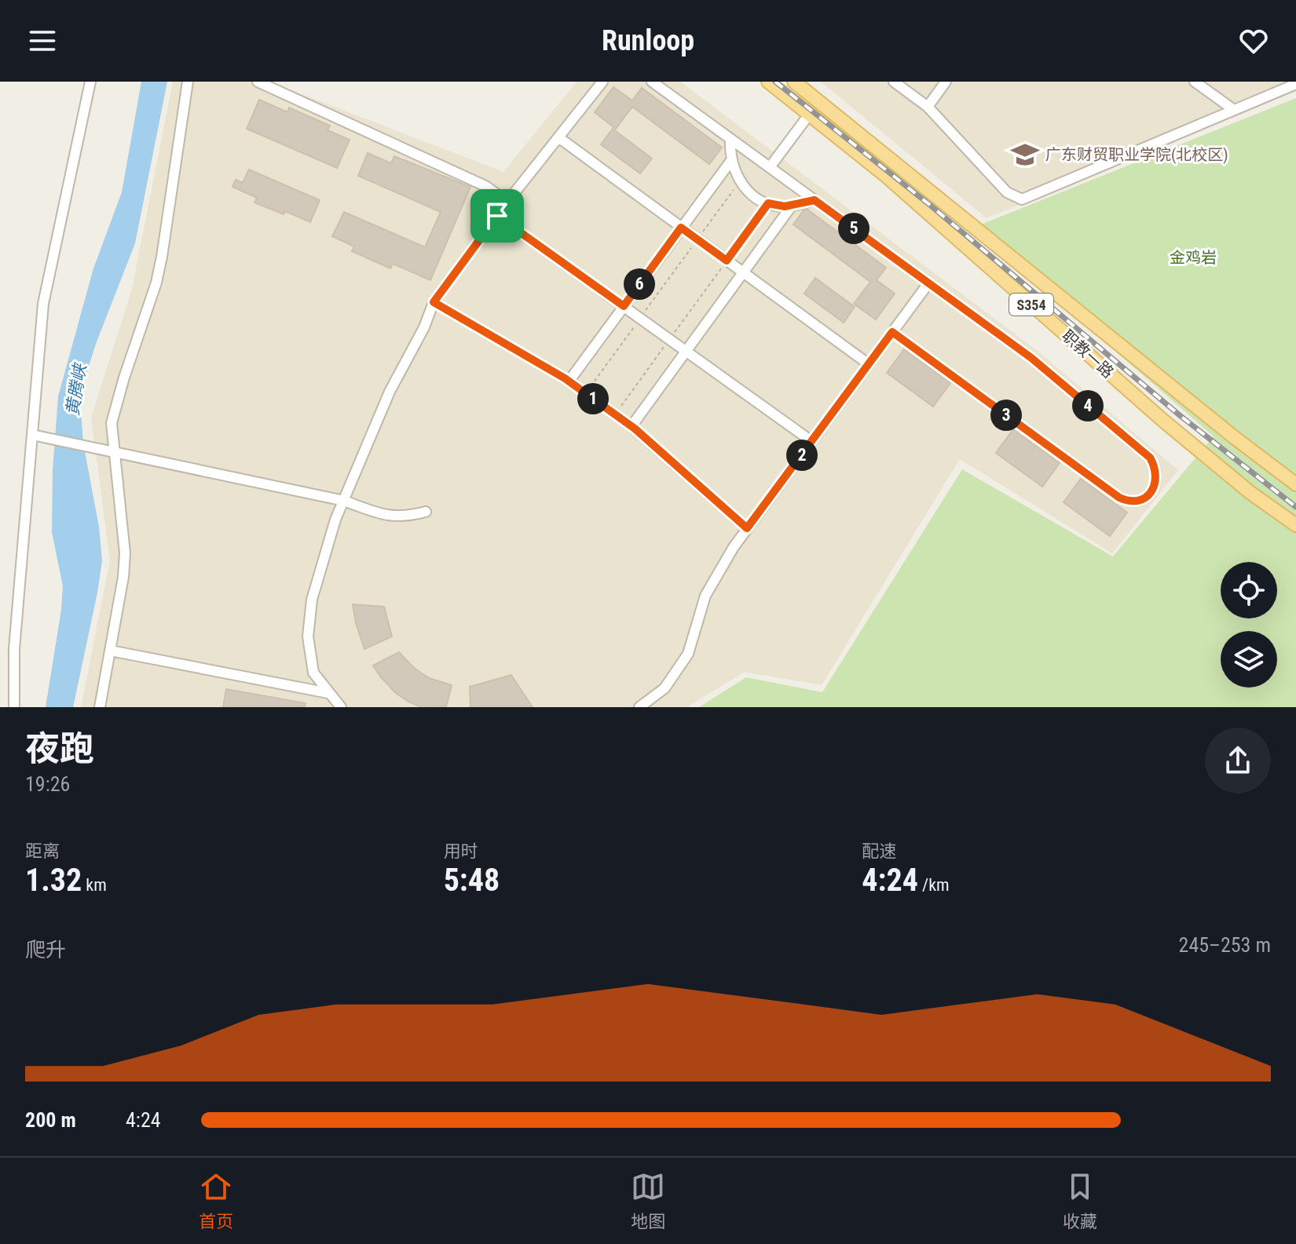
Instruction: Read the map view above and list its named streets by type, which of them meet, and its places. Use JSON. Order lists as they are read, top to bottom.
{
  "streets": {
    "main road": ["S354", "职教一路"]
  },
  "water": ["黄腾峡"],
  "parks": ["金鸡岩"],
  "places": {
    "school or university": ["广东财贸职业学院(北校区)"]
  },
  "page": {
    "header": "Runloop",
    "pins": [
      "5",
      "6",
      "1",
      "4",
      "3",
      "2"
    ],
    "heading": ["夜跑", "19:26"],
    "stats": [
      ["距离", "1.32 km"],
      ["用时", "5:48"],
      ["配速", "4:24 /km"]
    ],
    "chart": ["爬升", "245–253 m"],
    "list": [
      {
        "name": "200 m",
        "note": "4:24"
      }
    ],
    "tabs": ["首页", "地图", "收藏"]
  }
}
